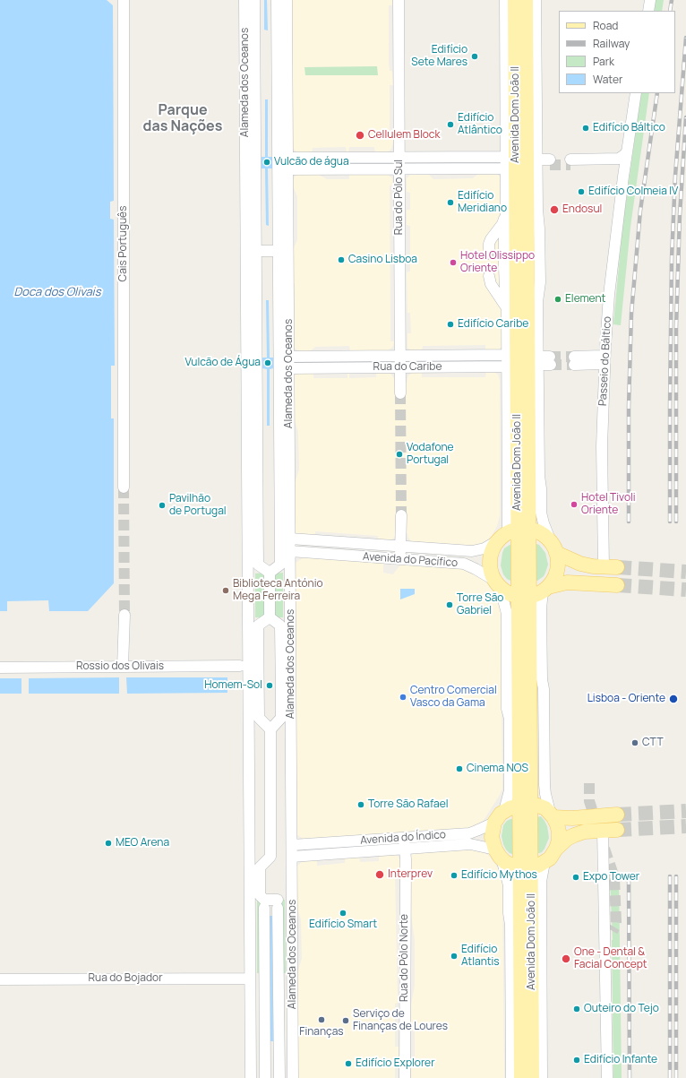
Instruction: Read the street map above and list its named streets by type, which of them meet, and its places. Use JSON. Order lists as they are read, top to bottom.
{
  "streets": {
    "main road": ["Avenida Dom João II"],
    "street": [
      "Alameda dos Oceanos",
      "Rua do Pólo Sul",
      "Cais Português",
      "Passeio do Báltico",
      "Rua do Caribe",
      "Avenida do Pacífico",
      "Rossio dos Olivais",
      "Avenida do Índico",
      "Rua do Pólo Norte",
      "Rua do Bojador"
    ]
  },
  "crossings": [
    ["Alameda dos Oceanos", "Rua do Caribe"],
    ["Alameda dos Oceanos", "Avenida do Pacífico"],
    ["Alameda dos Oceanos", "Avenida do Índico"],
    ["Alameda dos Oceanos", "Rua do Bojador"],
    ["Avenida Dom João II", "Rua do Caribe"],
    ["Avenida Dom João II", "Avenida do Pacífico"],
    ["Avenida Dom João II", "Avenida do Índico"],
    ["Rua do Pólo Sul", "Rua do Caribe"],
    ["Avenida do Índico", "Rua do Pólo Norte"]
  ],
  "districts": ["Parque das Nações"],
  "water": ["Doca dos Olivais"],
  "places": [
    "Edifício Sete Mares",
    "Edifício Atlântico",
    "Edifício Báltico",
    "Cellulem Block",
    "Vulcão de água",
    "Edifício Colmeia IV",
    "Edifício Meridiano",
    "Endosul",
    "Casino Lisboa",
    "Hotel Olissippo Oriente",
    "Element",
    "Edifício Caribe",
    "Vulcão de Água",
    "Vodafone Portugal",
    "Hotel Tivoli Oriente",
    "Pavilhão de Portugal",
    "Biblioteca António Mega Ferreira",
    "Torre São Gabriel",
    "Homem-Sol",
    "Centro Comercial Vasco da Gama",
    "Lisboa - Oriente",
    "CTT",
    "Cinema NOS",
    "Torre São Rafael",
    "MEO Arena",
    "Interprev",
    "Edifício Mythos",
    "Expo Tower",
    "Edifício Smart",
    "Edifício Atlantis",
    "One - Dental & Facial Concept",
    "Outeiro do Tejo",
    "Finanças",
    "Serviço de Finanças de Loures",
    "Edifício Infante",
    "Edifício Explorer"
  ],
  "legend": [
    "Road",
    "Railway",
    "Park",
    "Water"
  ]
}
